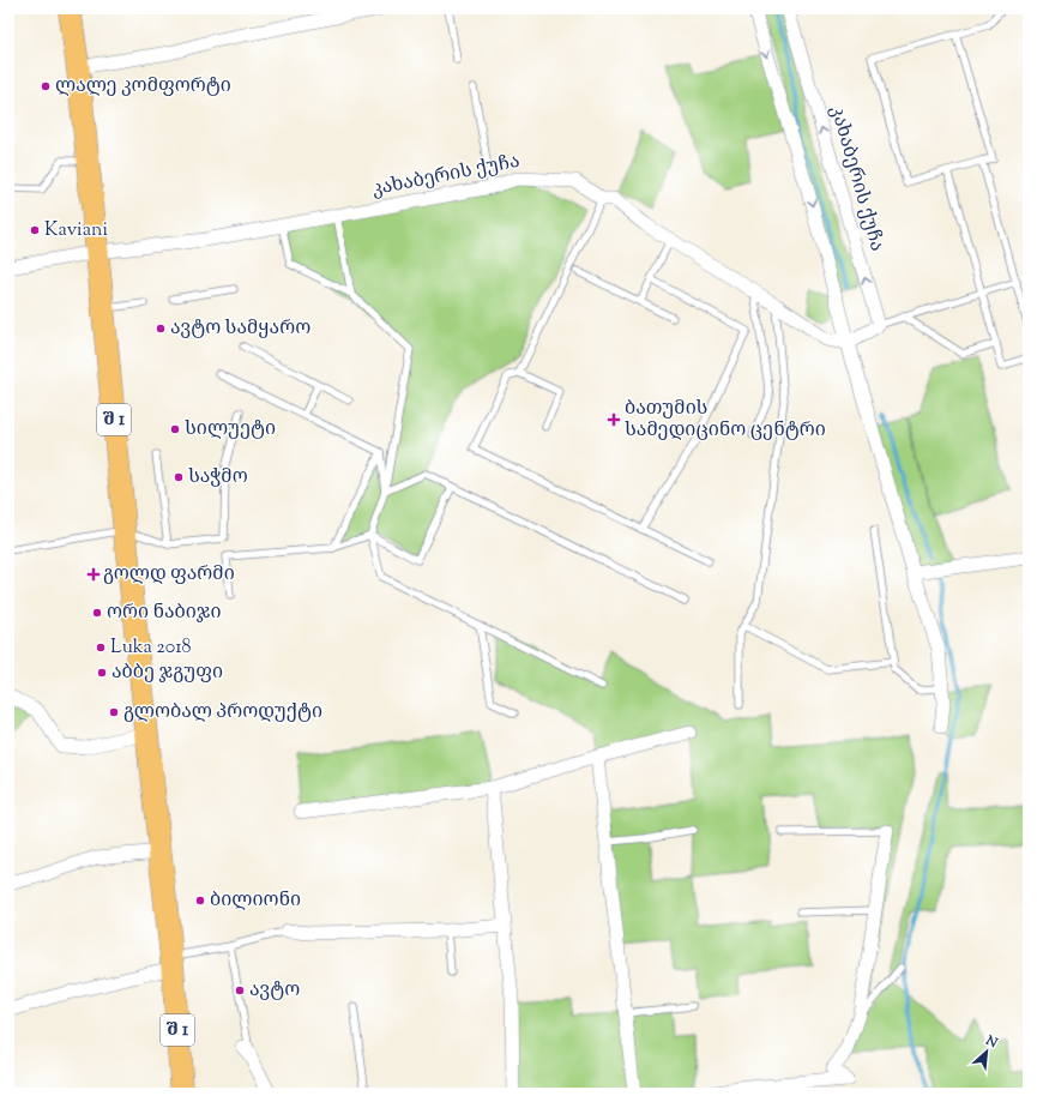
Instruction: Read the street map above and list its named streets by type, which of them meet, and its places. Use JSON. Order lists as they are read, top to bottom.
{
  "streets": {
    "highway": ["შ 1"],
    "street": ["კახაბერის ქუჩა"]
  },
  "crossings": [
    ["კახაბერის ქუჩა", "შ 1"]
  ],
  "places": {
    "other": [
      "ლალე კომფორტი",
      "Kaviani",
      "ავტო სამყარო",
      "სილუეტი",
      "საჭმო",
      "ორი ნაბიჯი",
      "Luka 2018",
      "აბბე ჯგუფი",
      "გლობალ პროდუქტი",
      "ბილიონი",
      "ავტო"
    ],
    "health": ["ბათუმის სამედიცინო ცენტრი", "გოლდ ფარმი"]
  },
  "north": "top right"
}
